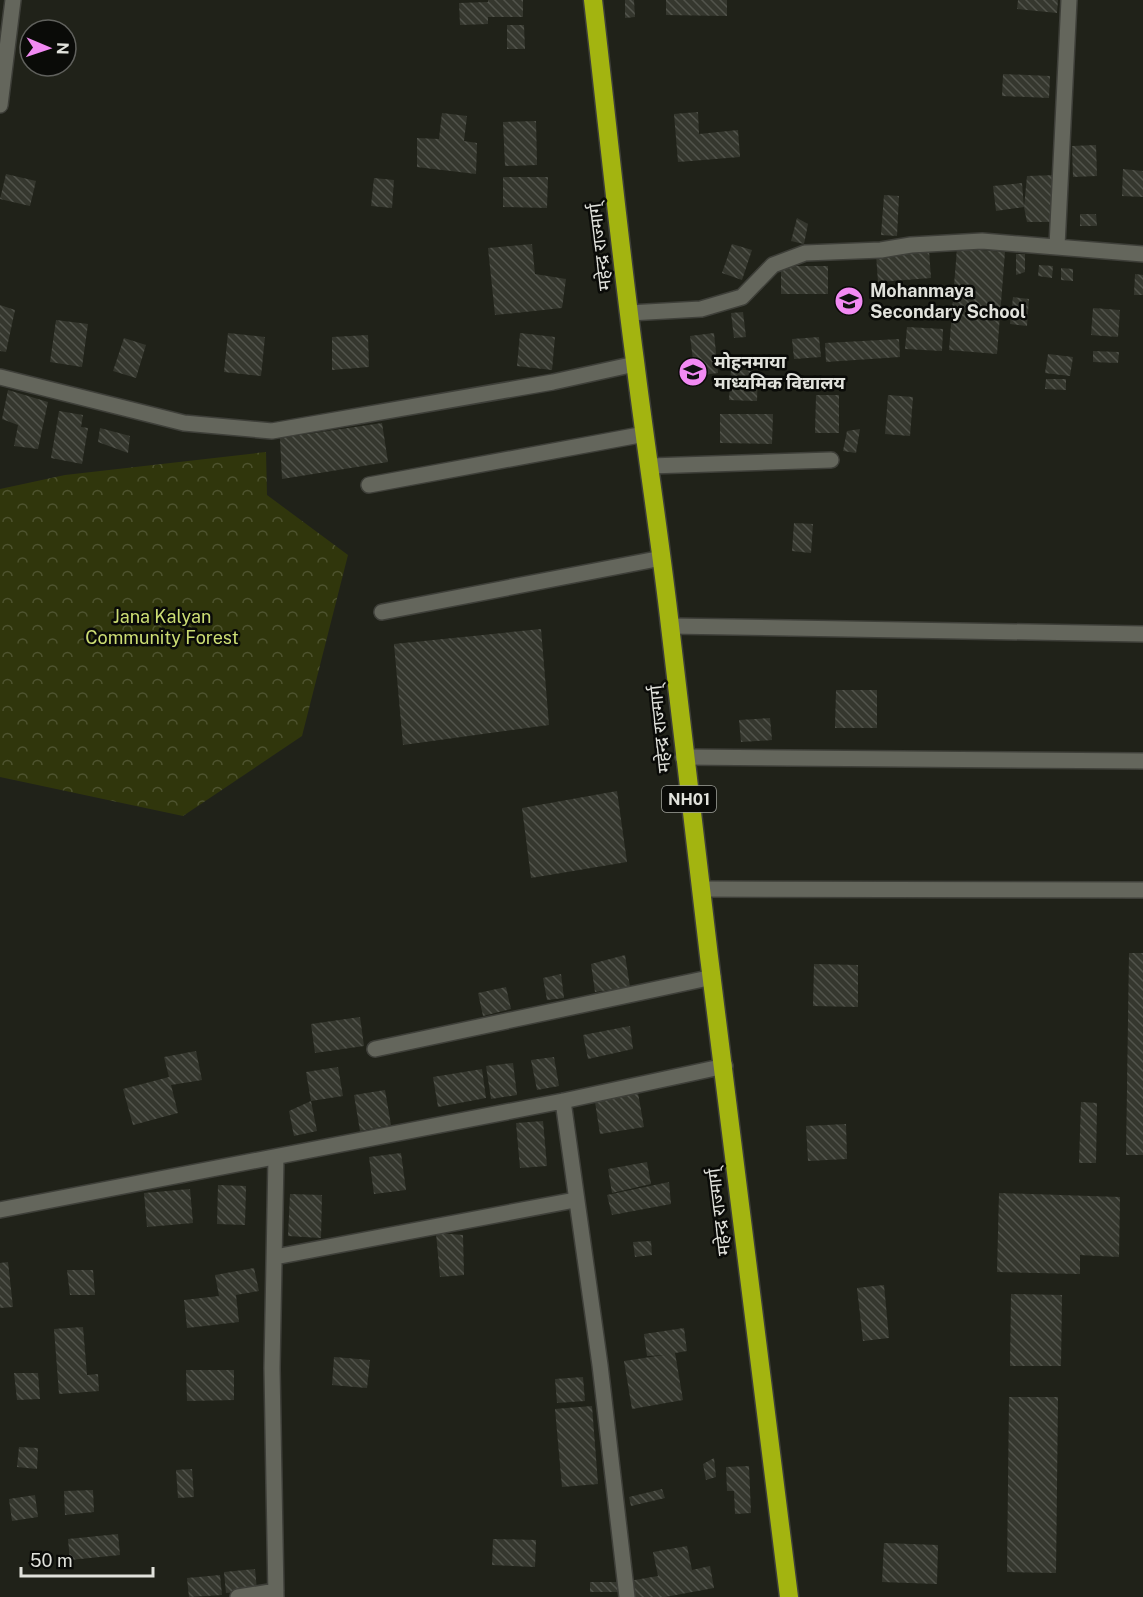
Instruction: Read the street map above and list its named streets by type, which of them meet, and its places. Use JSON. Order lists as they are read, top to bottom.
{
  "streets": {
    "highway": ["महेन्द्र राज्मार्ग्", "NH01"]
  },
  "parks": ["Jana Kalyan Community Forest"],
  "places": {
    "school or university": ["Mohanmaya Secondary School", "मोहनमाया माध्यमिक विद्यालय"]
  },
  "scale_bar": "50 m",
  "north": "right"
}
